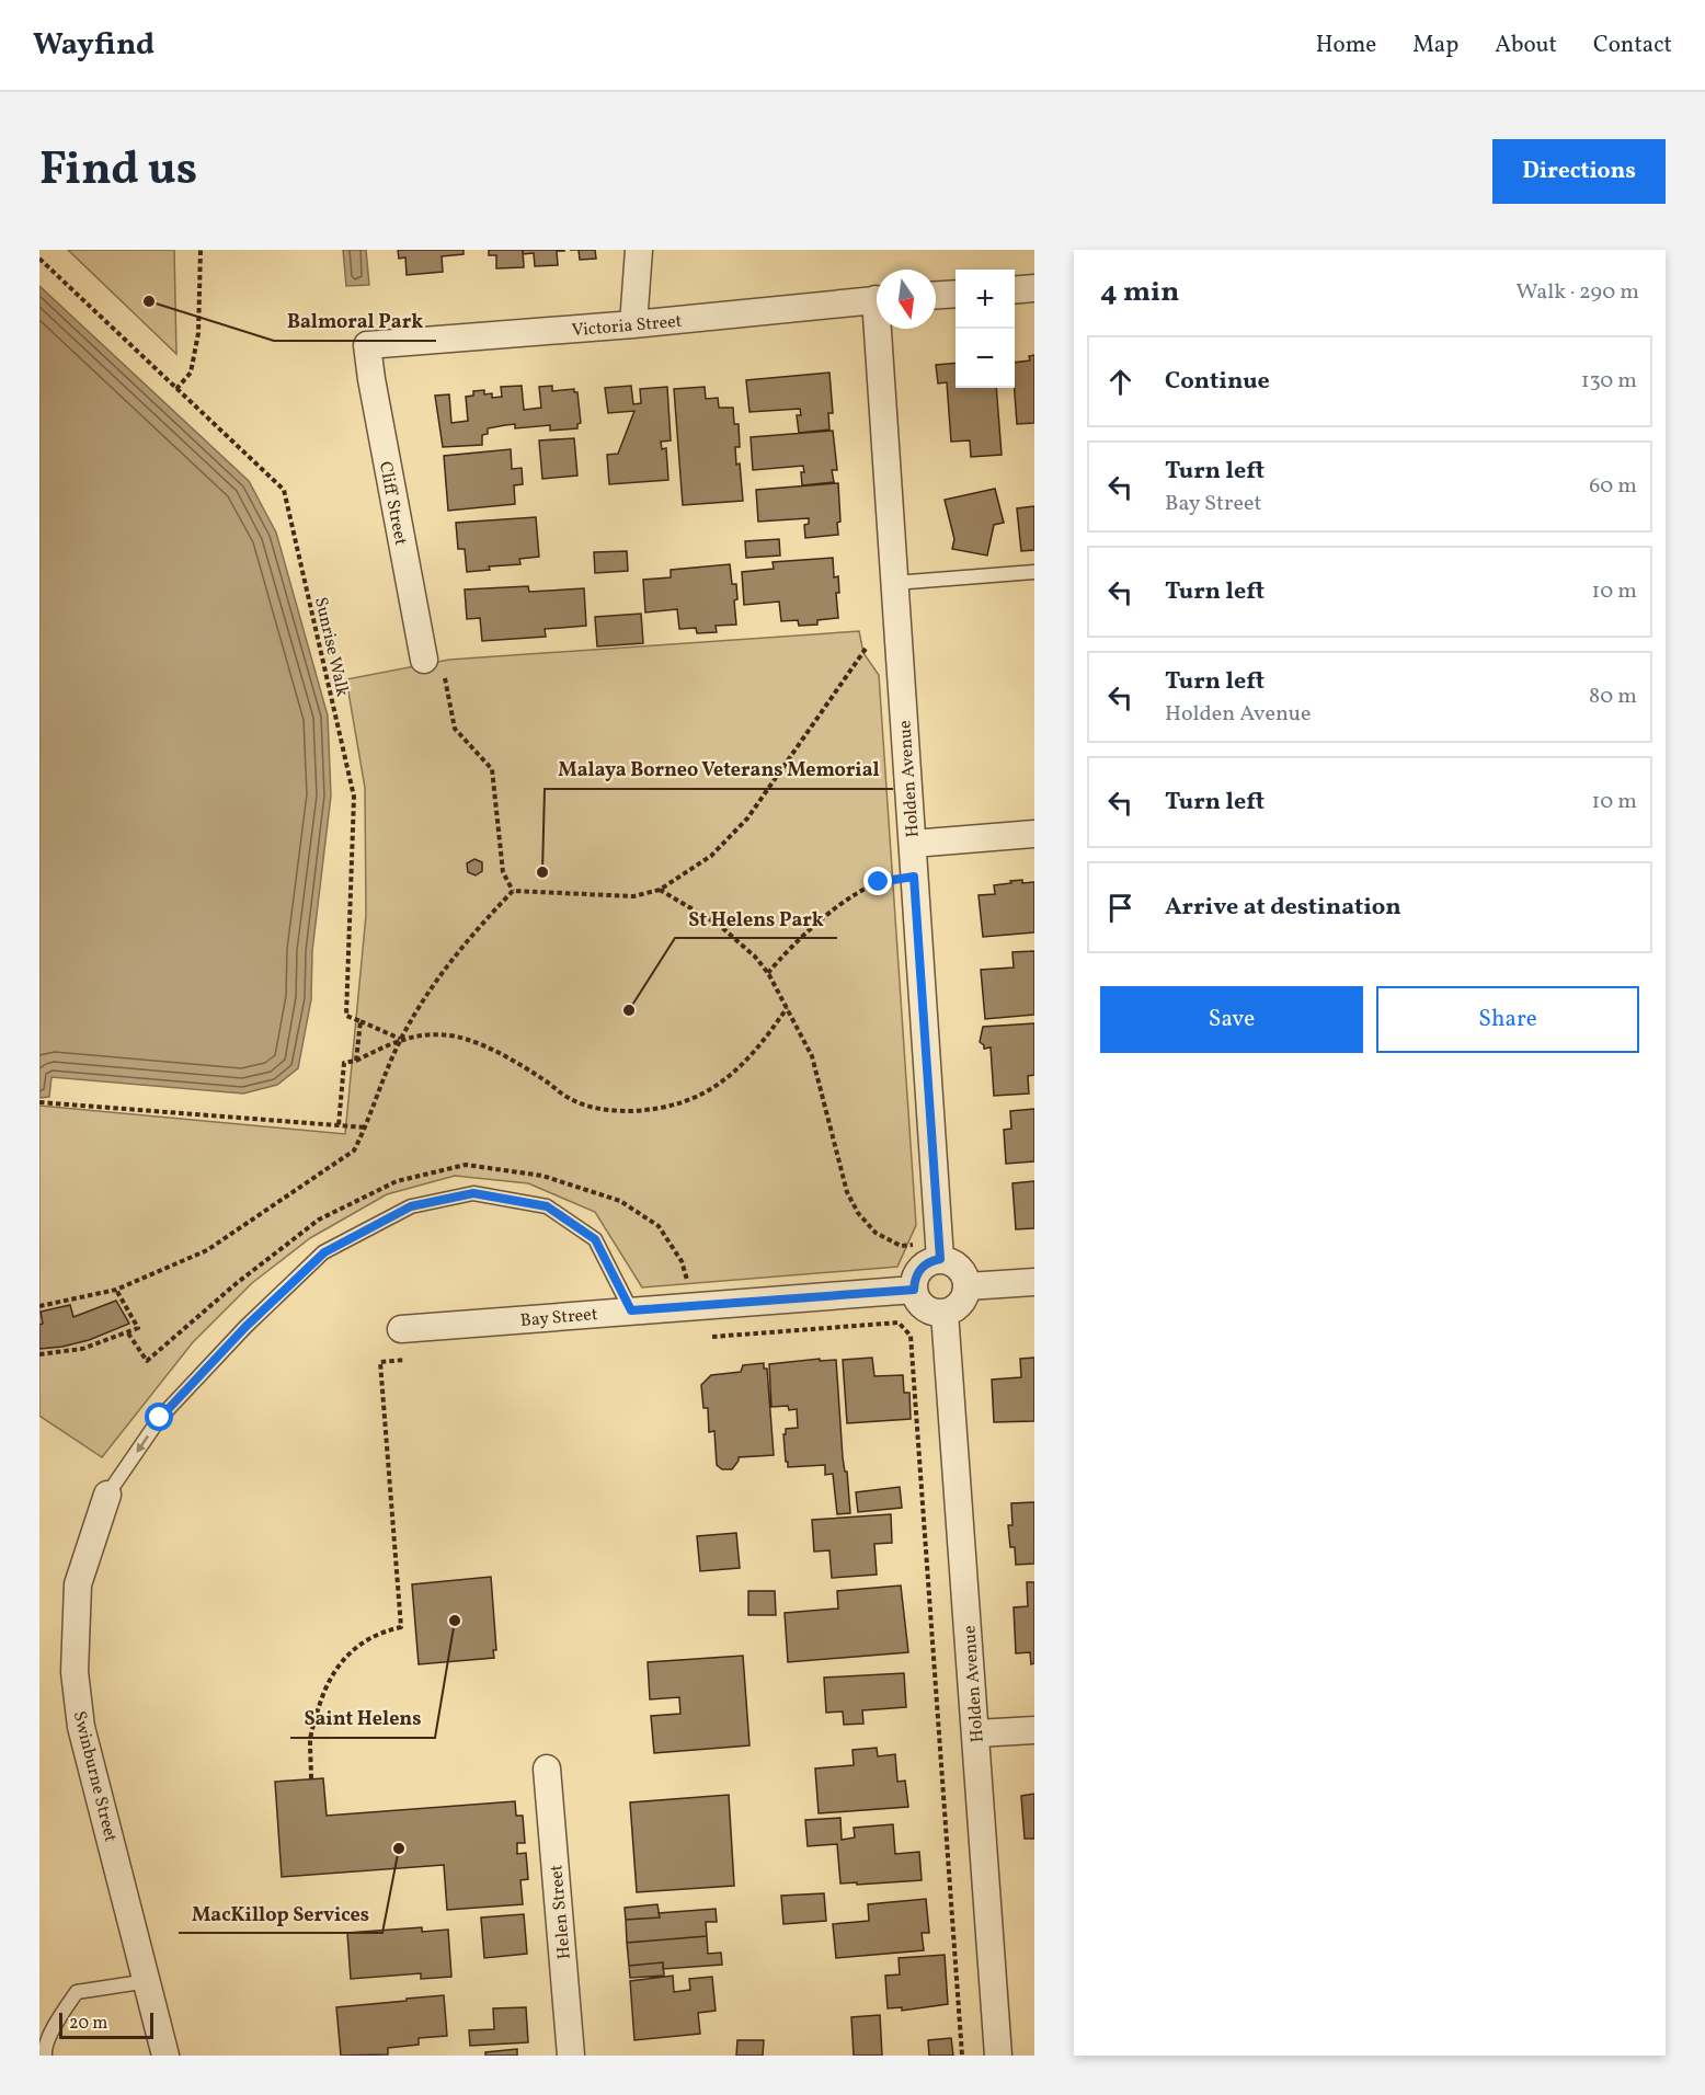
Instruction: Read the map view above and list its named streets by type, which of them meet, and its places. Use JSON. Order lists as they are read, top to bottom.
{
  "streets": {
    "street": [
      "Victoria Street",
      "Cliff Street",
      "Holden Avenue",
      "Bay Street",
      "Swinburne Street",
      "Helen Street"
    ],
    "path": ["Sunrise Walk"]
  },
  "crossings": [
    ["Victoria Street", "Cliff Street"],
    ["Holden Avenue", "Bay Street"]
  ],
  "places": [
    "Balmoral Park",
    "Malaya Borneo Veterans Memorial",
    "St Helens Park",
    "Saint Helens",
    "MacKillop Services"
  ],
  "scale_bar": "20 m",
  "north": "bottom",
  "page": {
    "header": "Wayfind",
    "nav": [
      "Home",
      "Map",
      "About",
      "Contact"
    ],
    "title": "Find us",
    "buttons": [
      "Directions",
      ["Save", "Share"]
    ],
    "heading": ["4 min", "Walk · 290 m"],
    "map_buttons": ["+", "−"],
    "list": [
      ["Continue", "130 m"],
      ["Turn left", "Bay Street", "60 m"],
      ["Turn left", "10 m"],
      ["Turn left", "Holden Avenue", "80 m"],
      ["Turn left", "10 m"],
      "Arrive at destination"
    ],
    "scale": "20 m"
  }
}
